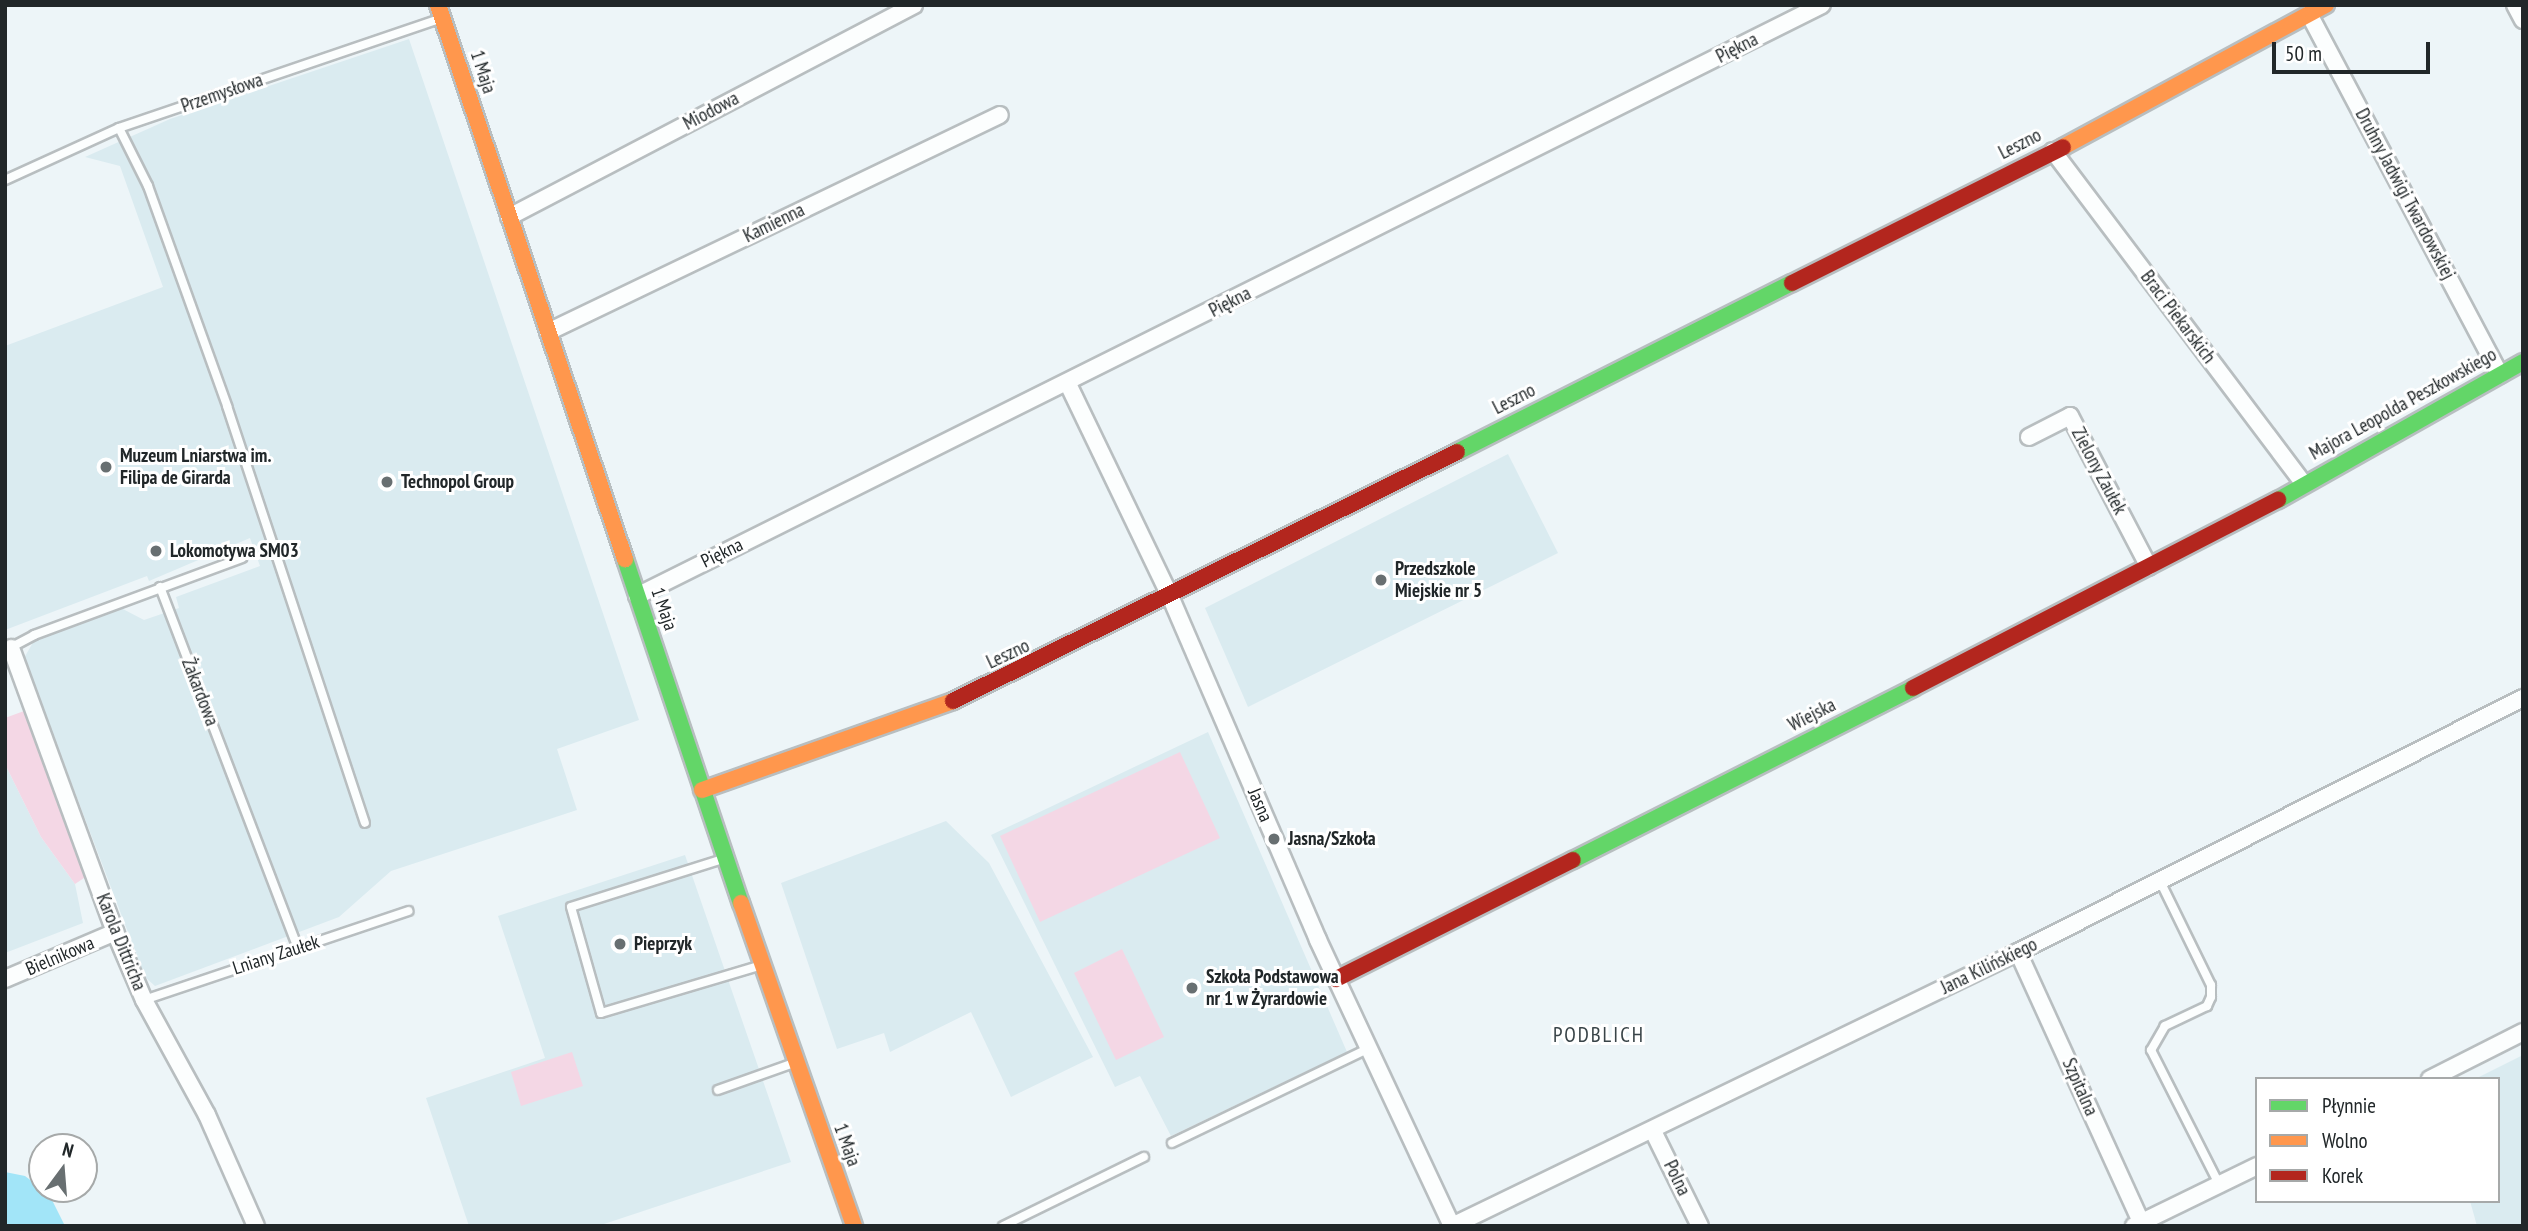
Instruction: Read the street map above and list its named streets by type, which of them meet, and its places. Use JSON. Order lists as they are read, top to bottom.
{
  "streets": {
    "street": [
      "Piękna",
      "1 Maja",
      "Miodowa",
      "Leszno",
      "Druhny Jadwigi Twardowskiej",
      "Kamienna",
      "Braci Piekarskich",
      "Majora Leopolda Peszkowskiego",
      "Zielony Zaułek",
      "Wiejska",
      "Jasna",
      "Karola Dittricha",
      "Bielnikowa",
      "Jana Kilińskiego",
      "Szpitalna",
      "Polna"
    ],
    "lane": ["Przemysłowa", "Żakardowa", "Lniany Zaułek"]
  },
  "crossings": [
    ["Piękna", "1 Maja"],
    ["Piękna", "Jasna"],
    ["1 Maja", "Przemysłowa"],
    ["1 Maja", "Miodowa"],
    ["1 Maja", "Leszno"],
    ["1 Maja", "Kamienna"],
    ["Leszno", "Druhny Jadwigi Twardowskiej"],
    ["Leszno", "Braci Piekarskich"],
    ["Leszno", "Jasna"],
    ["Druhny Jadwigi Twardowskiej", "Majora Leopolda Peszkowskiego"],
    ["Braci Piekarskich", "Majora Leopolda Peszkowskiego"],
    ["Braci Piekarskich", "Wiejska"],
    ["Majora Leopolda Peszkowskiego", "Wiejska"],
    ["Zielony Zaułek", "Wiejska"],
    ["Żakardowa", "Lniany Zaułek"],
    ["Wiejska", "Jasna"],
    ["Jasna", "Jana Kilińskiego"],
    ["Karola Dittricha", "Lniany Zaułek"],
    ["Karola Dittricha", "Bielnikowa"],
    ["Jana Kilińskiego", "Szpitalna"],
    ["Jana Kilińskiego", "Polna"]
  ],
  "districts": ["PODBLICH"],
  "places": [
    "Muzeum Lniarstwa im. Filipa de Girarda",
    "Technopol Group",
    "Lokomotywa SM03",
    "Przedszkole Miejskie nr 5",
    "Jasna/Szkoła",
    "Pieprzyk",
    "Szkoła Podstawowa nr 1 w Żyrardowie"
  ],
  "legend": ["Płynnie", "Wolno", "Korek"],
  "scale_bar": "50 m",
  "north": "top"
}
